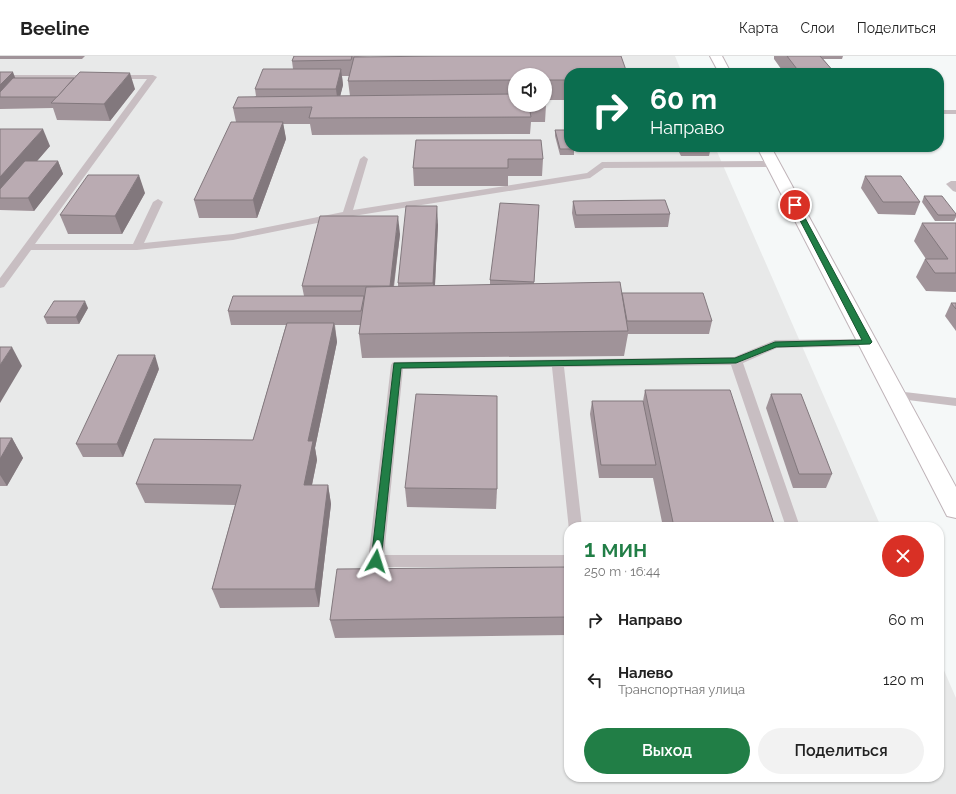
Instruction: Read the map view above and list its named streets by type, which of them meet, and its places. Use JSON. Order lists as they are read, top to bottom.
{
  "page": {
    "header": "Beeline",
    "nav": ["Карта", "Слои", "Поделиться"],
    "turn": ["60 m", "Направо"],
    "heading": ["1 мин", "250 m · 16:44"],
    "list": [
      {
        "name": "Направо",
        "value": "60 m"
      },
      {
        "name": "Налево",
        "note": "Транспортная улица",
        "value": "120 m"
      }
    ],
    "buttons": ["Выход", "Поделиться"]
  }
}
